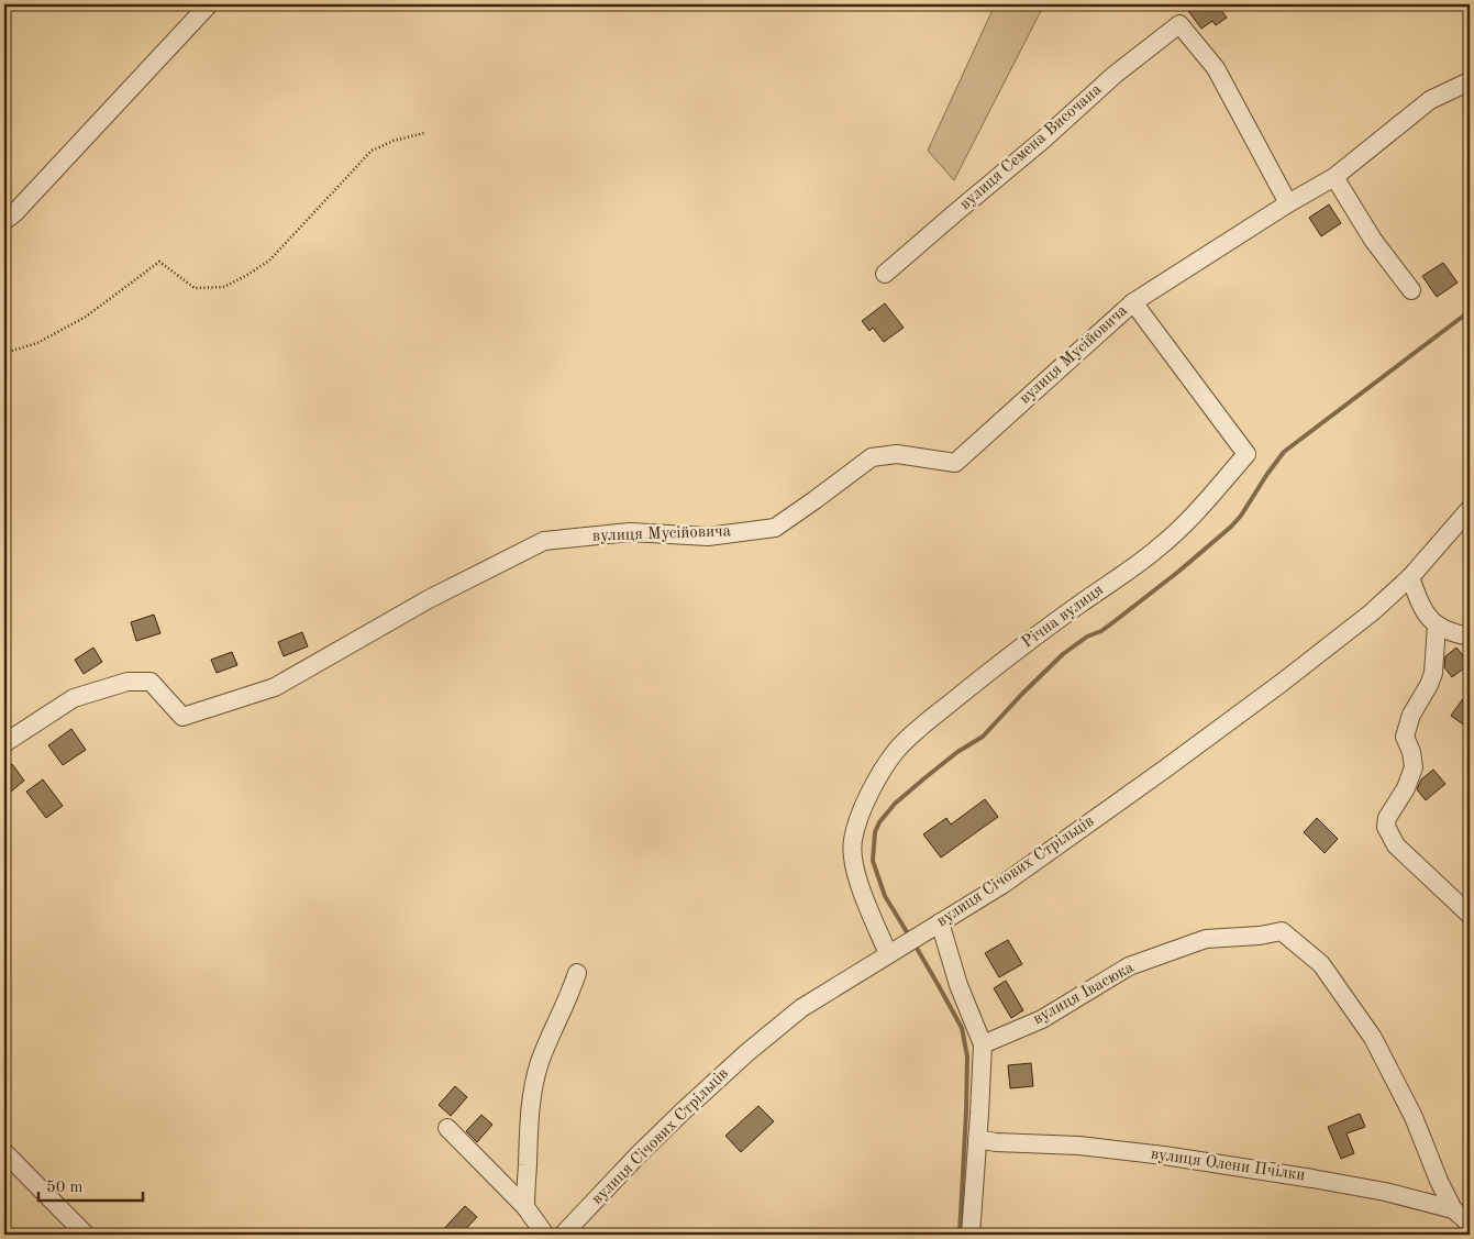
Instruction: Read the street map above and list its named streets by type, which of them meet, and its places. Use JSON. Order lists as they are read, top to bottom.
{
  "streets": {
    "street": [
      "вулиця Семена Височана",
      "вулиця Мусійовича",
      "Річна вулиця",
      "вулиця Січових Стрільців",
      "вулиця Івасюка",
      "вулиця Олени Пчілки"
    ]
  },
  "crossings": [
    ["вулиця Семена Височана", "вулиця Мусійовича"],
    ["вулиця Мусійовича", "Річна вулиця"],
    ["Річна вулиця", "вулиця Січових Стрільців"],
    ["вулиця Івасюка", "вулиця Олени Пчілки"]
  ],
  "scale_bar": "50 m"
}
